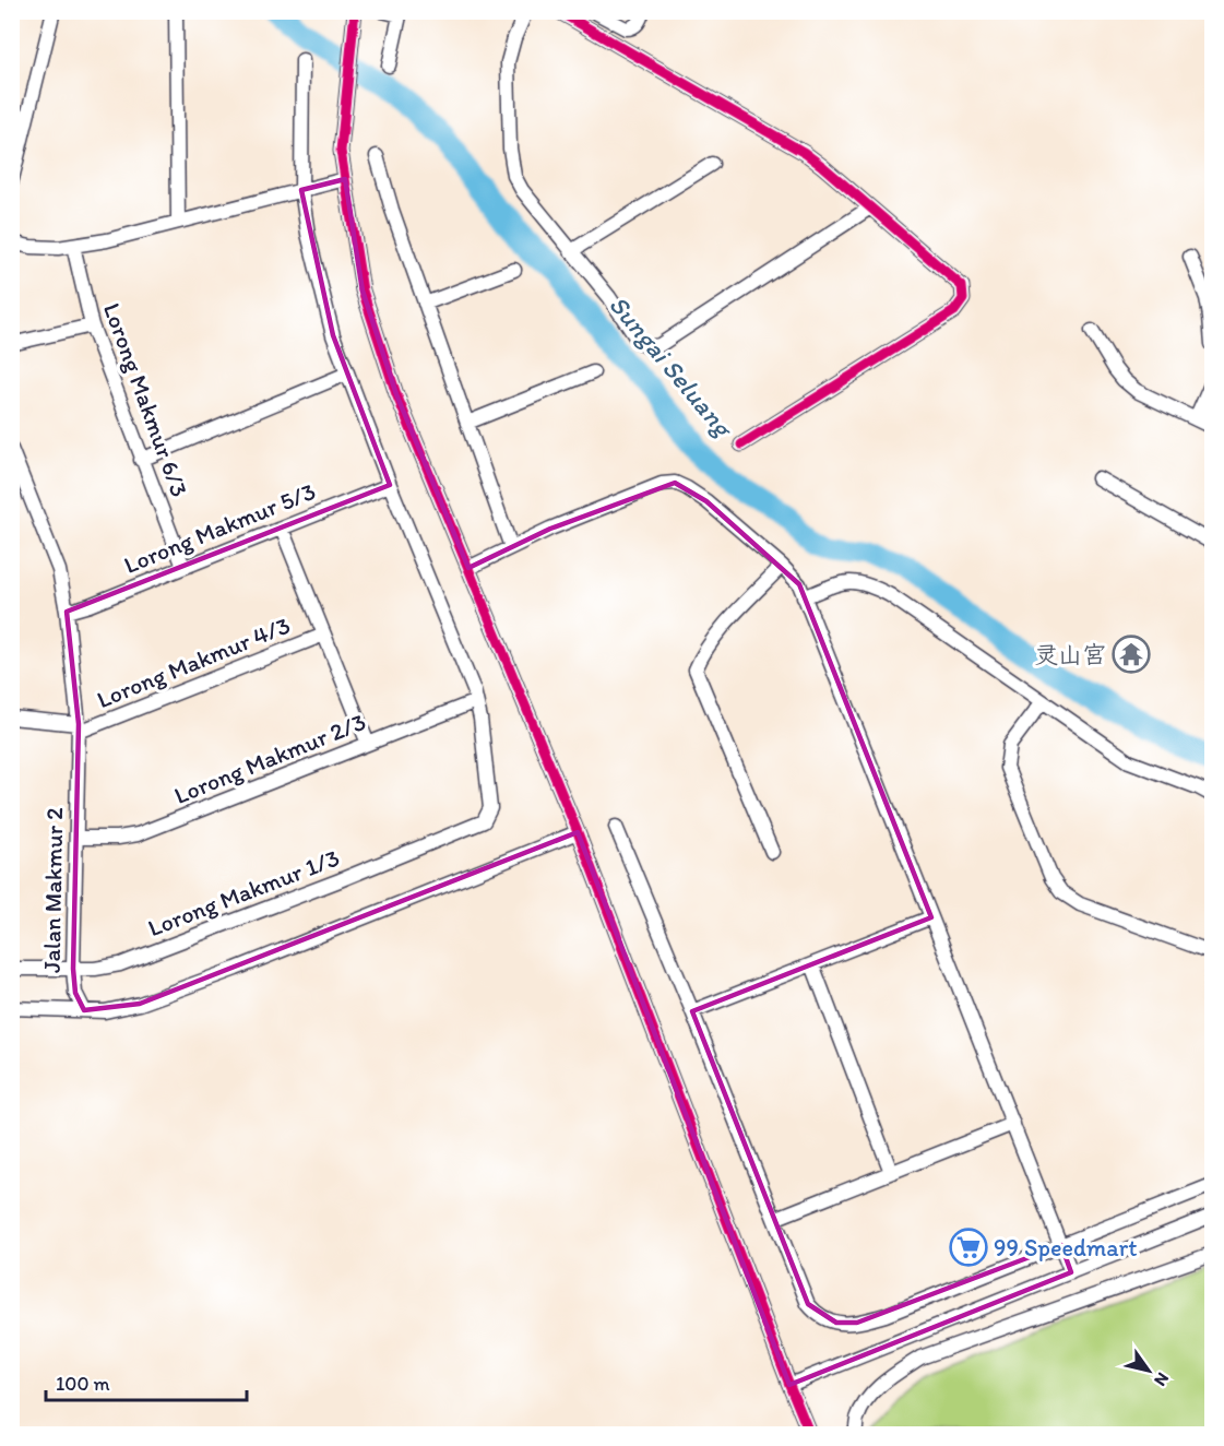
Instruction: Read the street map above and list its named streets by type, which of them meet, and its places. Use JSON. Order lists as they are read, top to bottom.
{
  "streets": {
    "street": [
      "Lorong Makmur 6/3",
      "Lorong Makmur 5/3",
      "Lorong Makmur 4/3",
      "Lorong Makmur 2/3",
      "Jalan Makmur 2",
      "Lorong Makmur 1/3"
    ]
  },
  "crossings": [
    ["Lorong Makmur 6/3", "Lorong Makmur 5/3"],
    ["Lorong Makmur 5/3", "Jalan Makmur 2"],
    ["Lorong Makmur 4/3", "Jalan Makmur 2"],
    ["Lorong Makmur 2/3", "Jalan Makmur 2"],
    ["Lorong Makmur 2/3", "Lorong Makmur 1/3"],
    ["Jalan Makmur 2", "Lorong Makmur 1/3"]
  ],
  "water": ["Sungai Seluang"],
  "places": {
    "temple": ["灵山宫"],
    "supermarket": ["99 Speedmart"]
  },
  "scale_bar": "100 m",
  "north": "bottom right"
}
